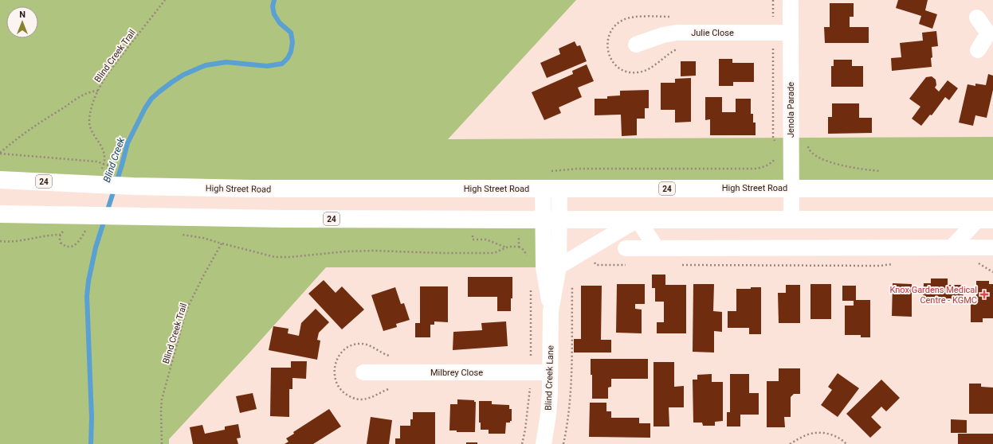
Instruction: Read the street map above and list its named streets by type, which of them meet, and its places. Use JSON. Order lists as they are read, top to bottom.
{
  "streets": {
    "main road": ["24", "High Street Road"],
    "street": [
      "Julie Close",
      "Jenola Parade",
      "Milbrey Close",
      "Blind Creek Lane"
    ],
    "path": ["Blind Creek Trail"]
  },
  "crossings": [
    ["Julie Close", "Jenola Parade"],
    ["Jenola Parade", "24"],
    ["Jenola Parade", "High Street Road"],
    ["24", "Blind Creek Lane"],
    ["High Street Road", "Blind Creek Lane"],
    ["Milbrey Close", "Blind Creek Lane"]
  ],
  "water": ["Blind Creek"],
  "places": {
    "health": ["Knox Gardens Medical Centre - KGMC"]
  },
  "north": "top"
}
